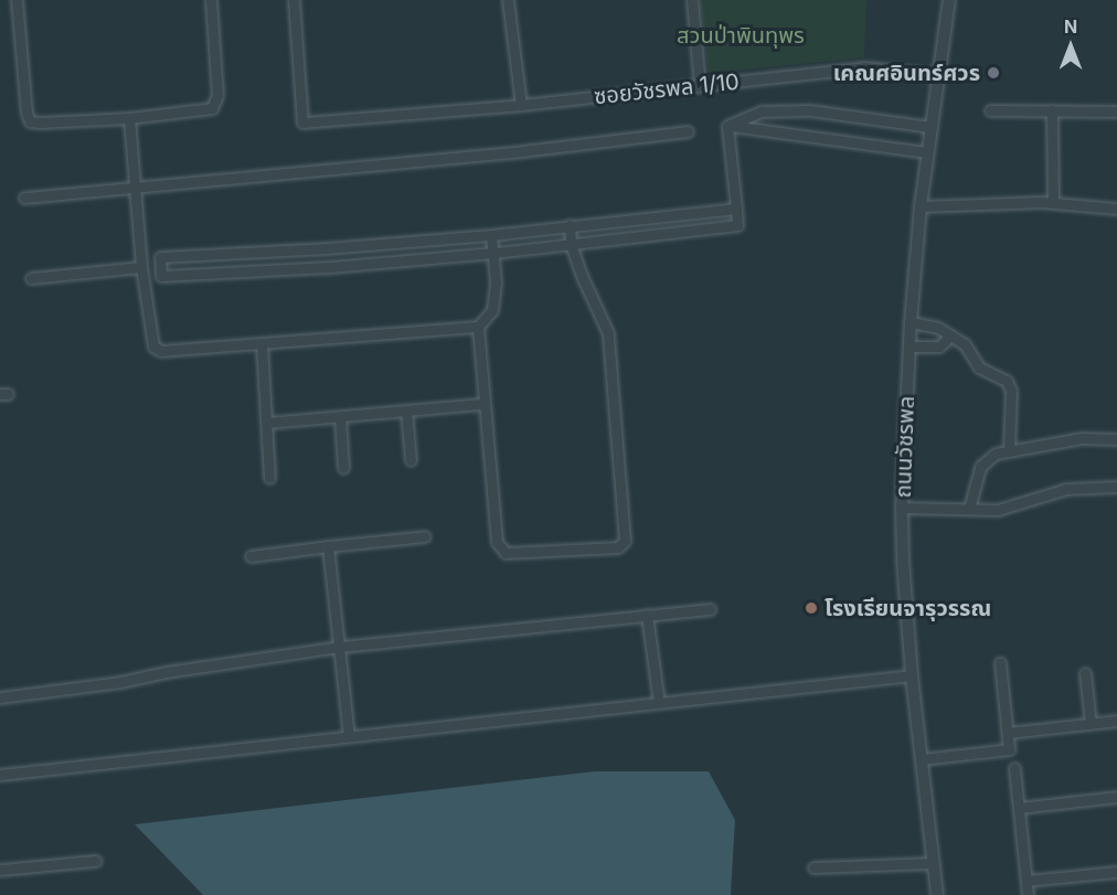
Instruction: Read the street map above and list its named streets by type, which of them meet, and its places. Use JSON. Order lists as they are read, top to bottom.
{
  "streets": {
    "street": ["ซอยวัชรพล 1/10", "ถนนวัชรพล"]
  },
  "crossings": [
    ["ซอยวัชรพล 1/10", "ถนนวัชรพล"]
  ],
  "parks": ["สวนป่าพินทุพร"],
  "places": ["เคณศอินทร์ศวร", "โรงเรียนจารุวรรณ"],
  "north": "top"
}
